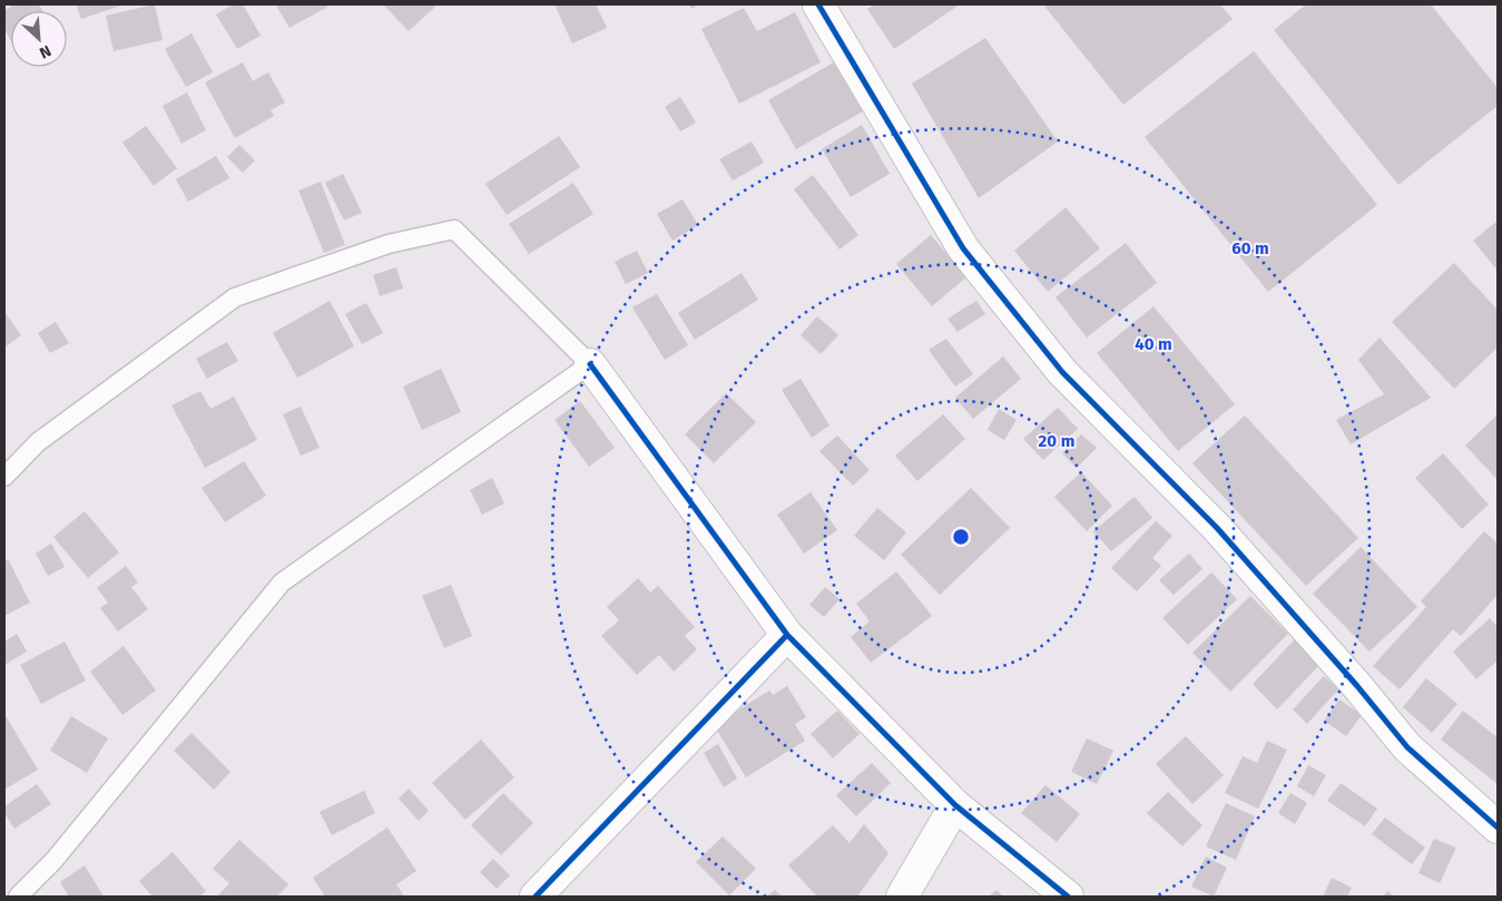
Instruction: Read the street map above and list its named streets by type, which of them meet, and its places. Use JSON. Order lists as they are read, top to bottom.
{
  "north": "bottom right",
  "rings": ["60 m", "40 m", "20 m"]
}
